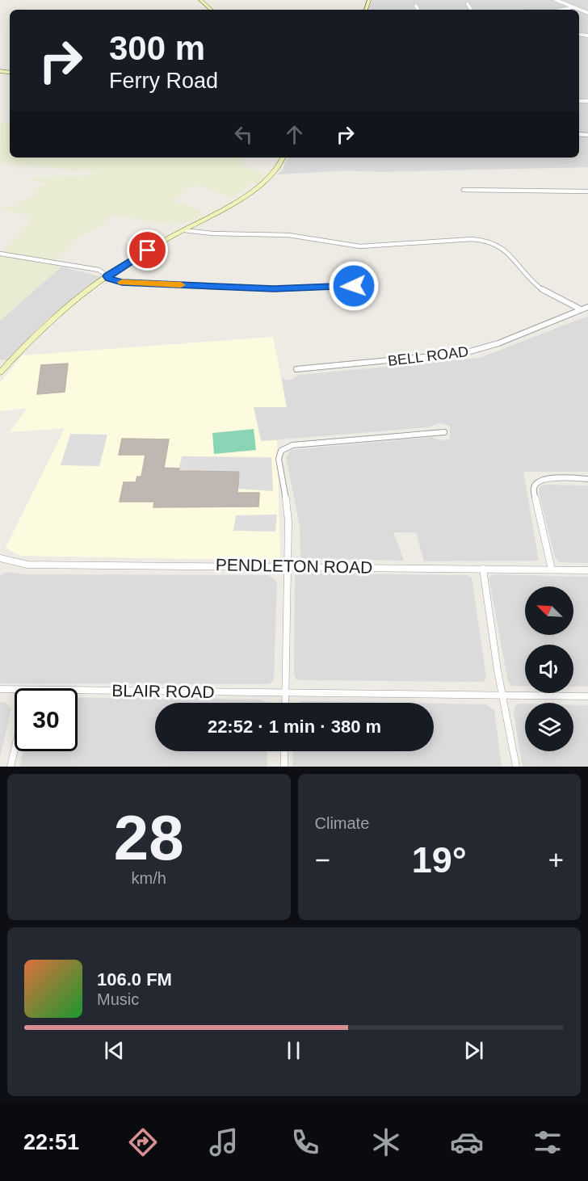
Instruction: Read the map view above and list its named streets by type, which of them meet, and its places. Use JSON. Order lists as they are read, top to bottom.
{
  "streets": {
    "street": ["BELL ROAD", "PENDLETON ROAD", "BLAIR ROAD"]
  },
  "north": "top left",
  "page": {
    "turn": ["300 m", "Ferry Road"],
    "limit": "30",
    "trip": "22:52 · 1 min · 380 m",
    "tile": [
      ["28", "km/h"],
      "Climate"
    ],
    "heat": ["−", "19°", "+"],
    "song": ["106.0 FM", "Music"],
    "tabs": "22:51"
  }
}
